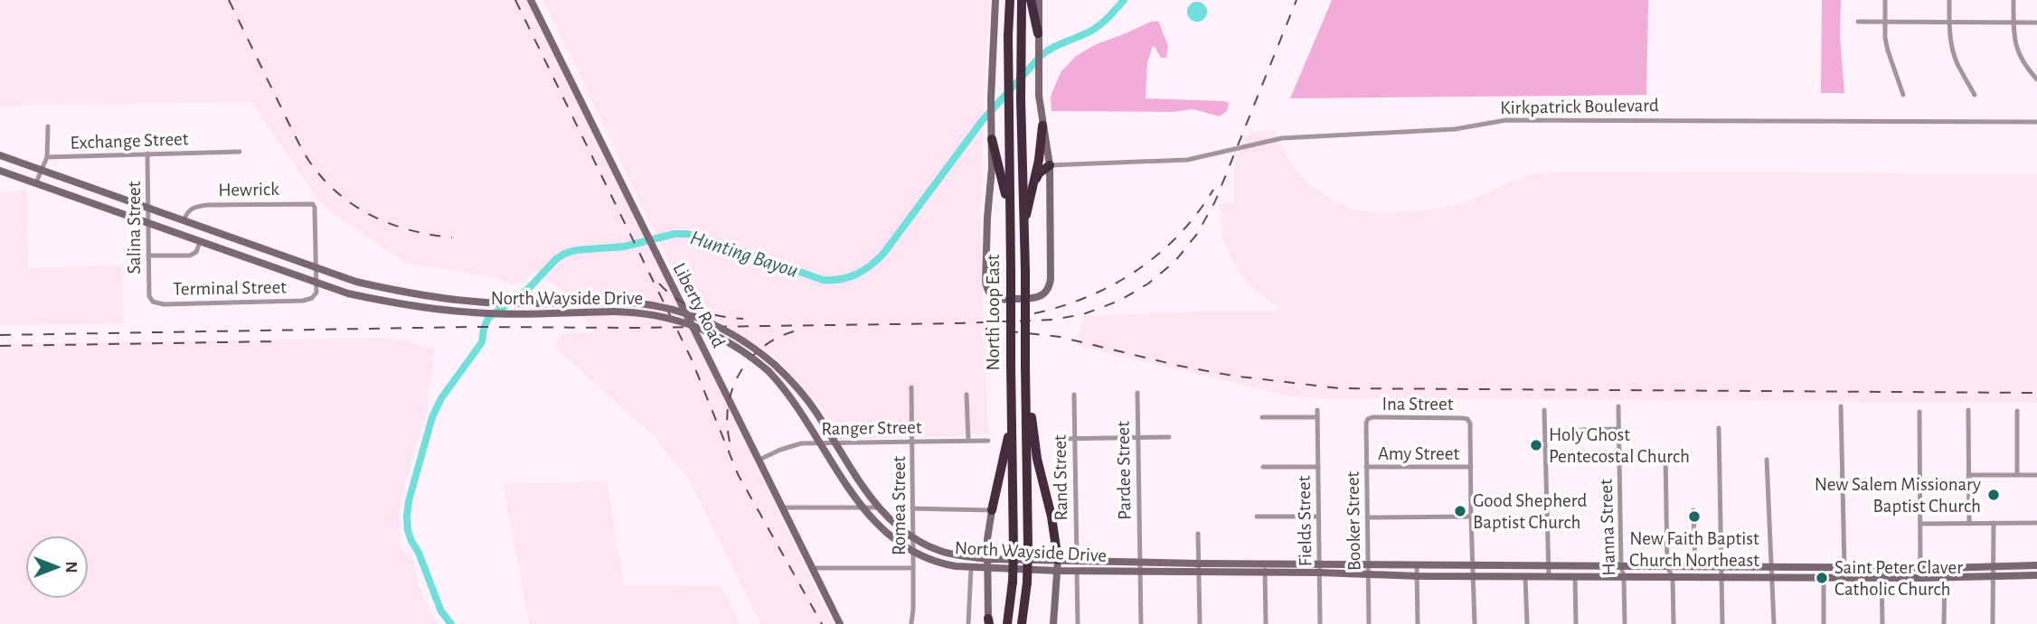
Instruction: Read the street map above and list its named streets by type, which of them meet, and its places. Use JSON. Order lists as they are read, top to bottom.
{
  "streets": {
    "highway": ["North Loop East"],
    "main road": ["North Wayside Drive", "Liberty Road"],
    "street": [
      "Kirkpatrick Boulevard",
      "Exchange Street",
      "Hewrick",
      "Salina Street",
      "Terminal Street",
      "Ina Street",
      "Ranger Street",
      "Amy Street",
      "Pardee Street",
      "Rand Street",
      "Romea Street",
      "Fields Street",
      "Booker Street",
      "Hanna Street"
    ]
  },
  "crossings": [
    ["Exchange Street", "Salina Street"],
    ["Exchange Street", "North Wayside Drive"],
    ["Hewrick", "North Wayside Drive"],
    ["Salina Street", "Terminal Street"],
    ["Salina Street", "North Wayside Drive"],
    ["Terminal Street", "North Wayside Drive"],
    ["North Wayside Drive", "Ranger Street"],
    ["North Wayside Drive", "Pardee Street"],
    ["North Wayside Drive", "Rand Street"],
    ["North Wayside Drive", "Romea Street"],
    ["North Wayside Drive", "Fields Street"],
    ["North Wayside Drive", "Booker Street"],
    ["North Wayside Drive", "Hanna Street"],
    ["Liberty Road", "Ranger Street"],
    ["Ina Street", "Amy Street"],
    ["Ina Street", "Booker Street"],
    ["Ranger Street", "Romea Street"],
    ["Amy Street", "Booker Street"]
  ],
  "water": ["Hunting Bayou"],
  "places": [
    "Holy Ghost Pentecostal Church",
    "New Salem Missionary Baptist Church",
    "Good Shepherd Baptist Church",
    "New Faith Baptist Church Northeast",
    "Saint Peter Claver Catholic Church"
  ],
  "north": "right"
}
